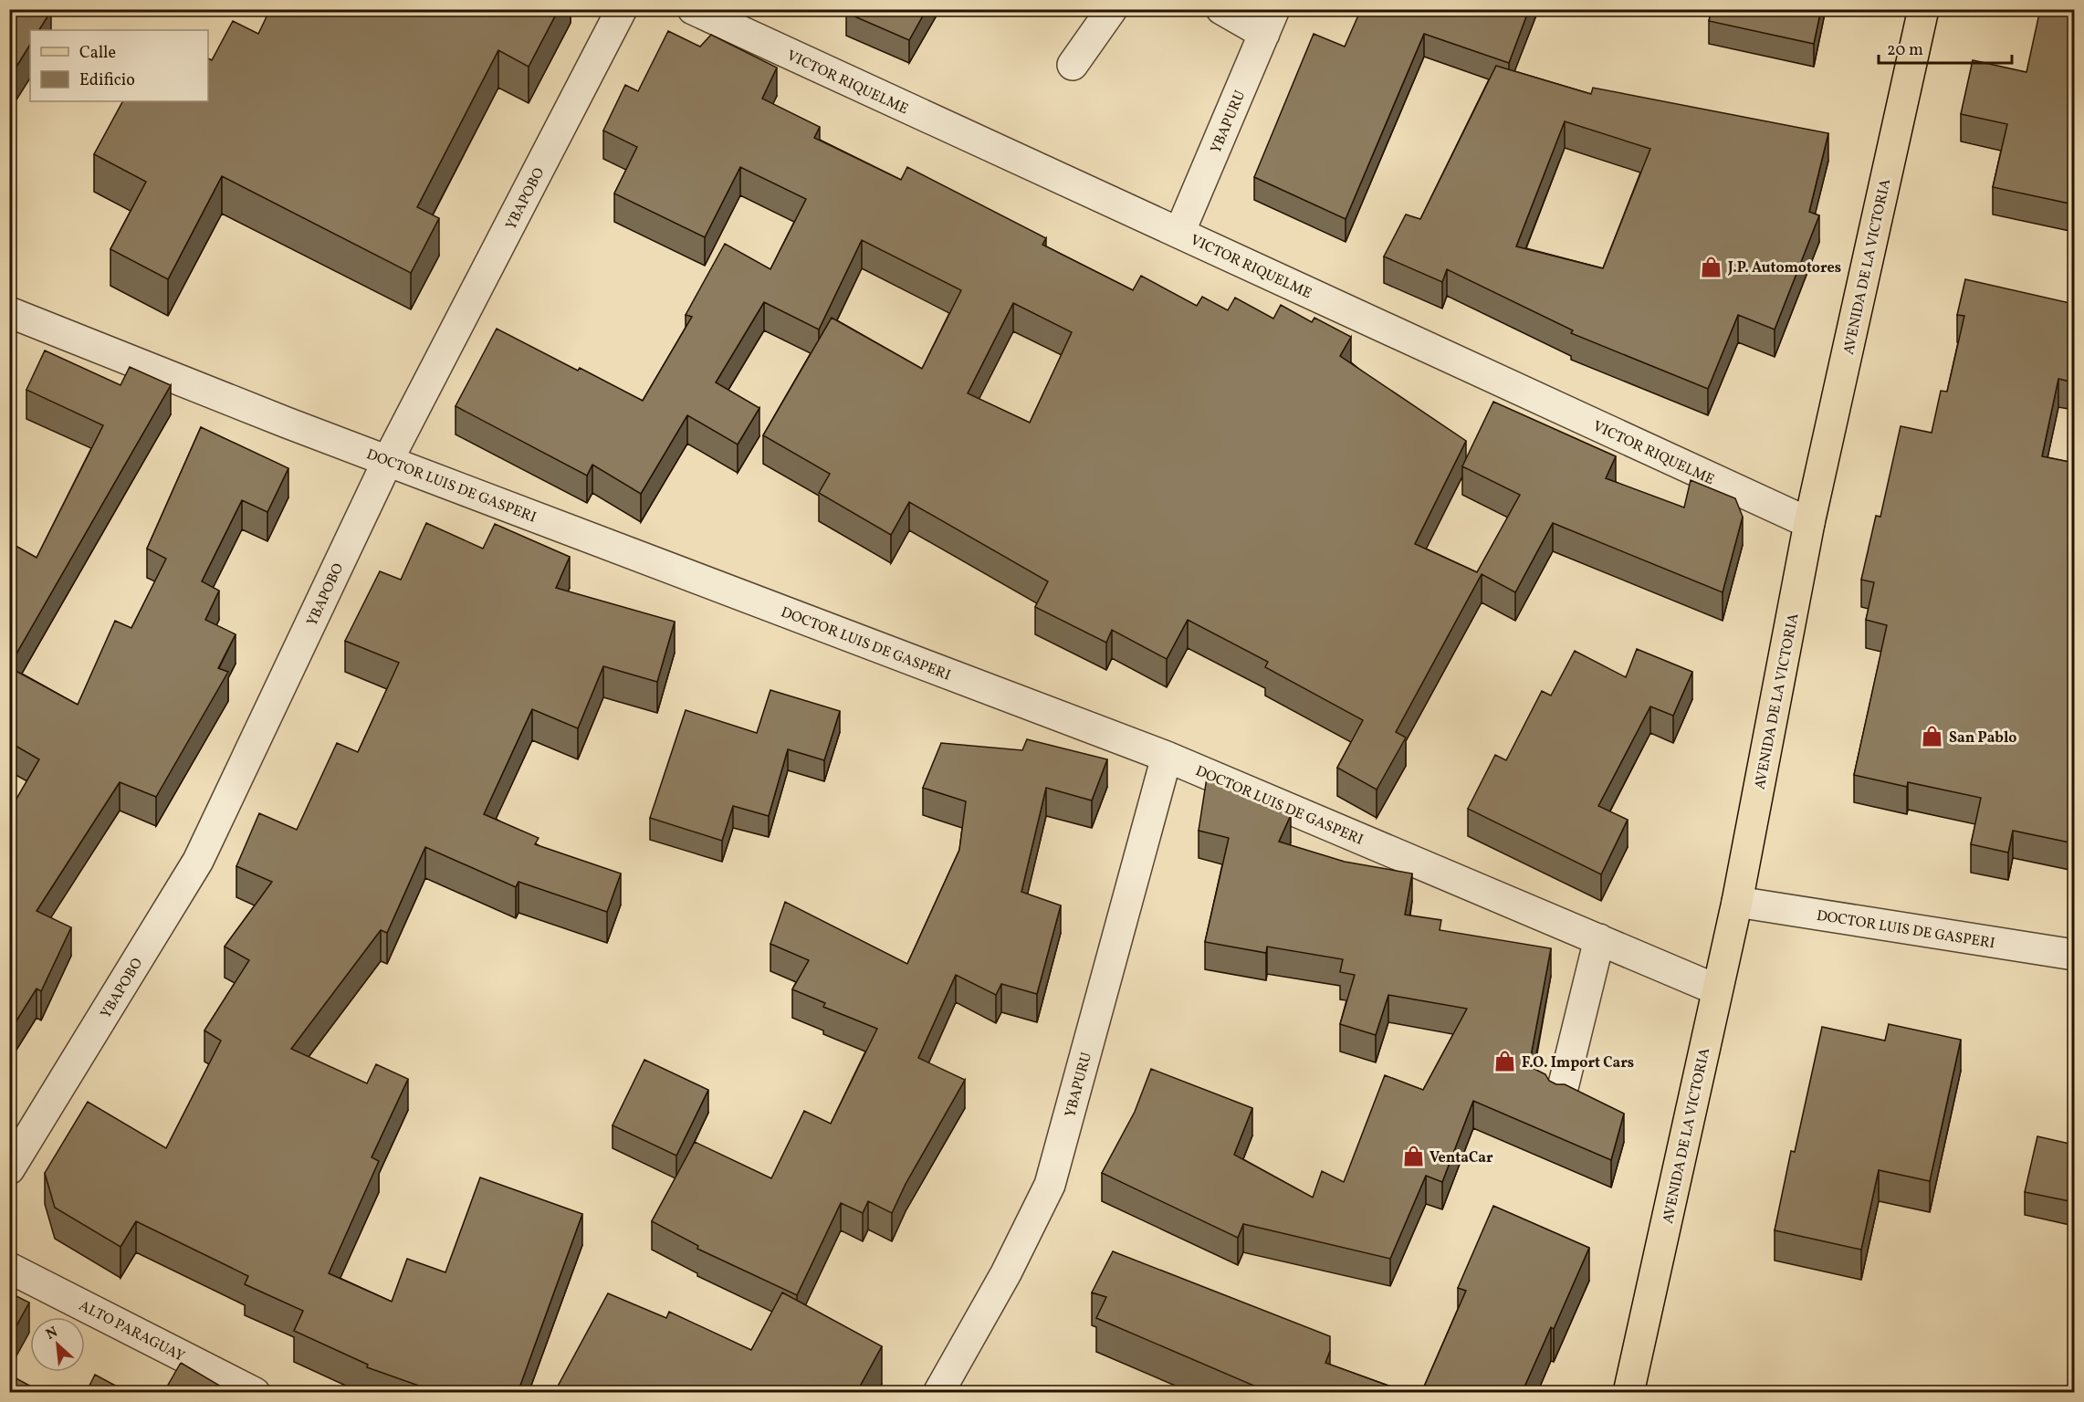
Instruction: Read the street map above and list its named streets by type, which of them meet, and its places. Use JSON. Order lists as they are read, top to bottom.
{
  "streets": {
    "main road": ["AVENIDA DE LA VICTORIA"],
    "street": [
      "VICTOR RIQUELME",
      "YBAPURU",
      "YBAPOBO",
      "DOCTOR LUIS DE GASPERI",
      "ALTO PARAGUAY"
    ]
  },
  "crossings": [
    ["VICTOR RIQUELME", "YBAPURU"],
    ["VICTOR RIQUELME", "AVENIDA DE LA VICTORIA"],
    ["YBAPURU", "DOCTOR LUIS DE GASPERI"],
    ["YBAPOBO", "DOCTOR LUIS DE GASPERI"],
    ["AVENIDA DE LA VICTORIA", "DOCTOR LUIS DE GASPERI"]
  ],
  "places": {
    "shop": [
      "J.P. Automotores",
      "San Pablo",
      "F.O. Import Cars",
      "VentaCar"
    ]
  },
  "legend": ["Calle", "Edificio"],
  "scale_bar": "20 m",
  "north": "top left"
}
